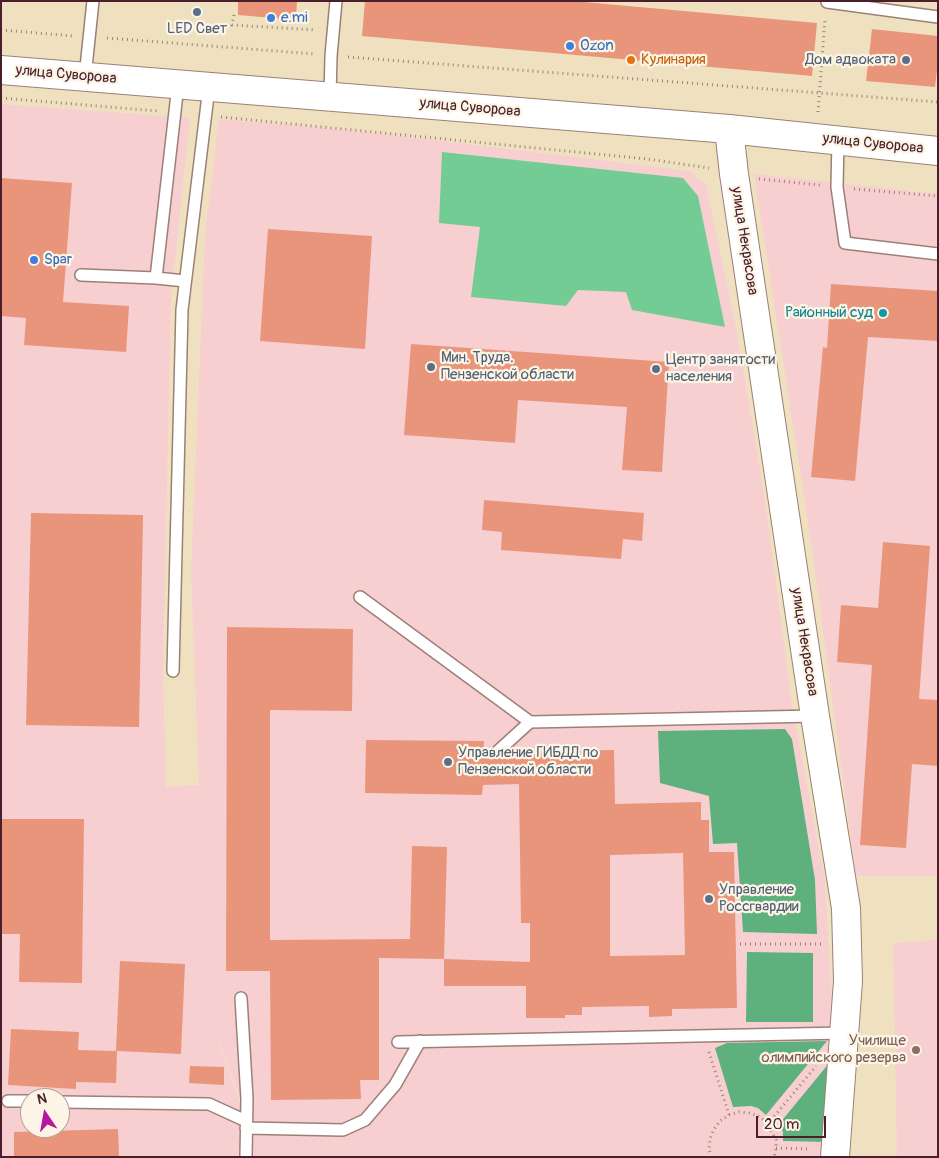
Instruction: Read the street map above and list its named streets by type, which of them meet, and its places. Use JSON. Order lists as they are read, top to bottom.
{
  "streets": {
    "main road": ["улица Суворова", "улица Некрасова"]
  },
  "crossings": [
    ["улица Суворова", "улица Некрасова"]
  ],
  "places": [
    "LED Свет",
    "e.mi",
    "Ozon",
    "Кулинария",
    "Дом адвоката",
    "Spar",
    "Районный суд",
    "Мин. Труда. Пензенской области",
    "Центр занятости населения",
    "Управление ГИБДД по Пензенской области",
    "Управление Россгвардии",
    "Училище олимпийского резерва"
  ],
  "scale_bar": "20 m",
  "north": "top"
}
